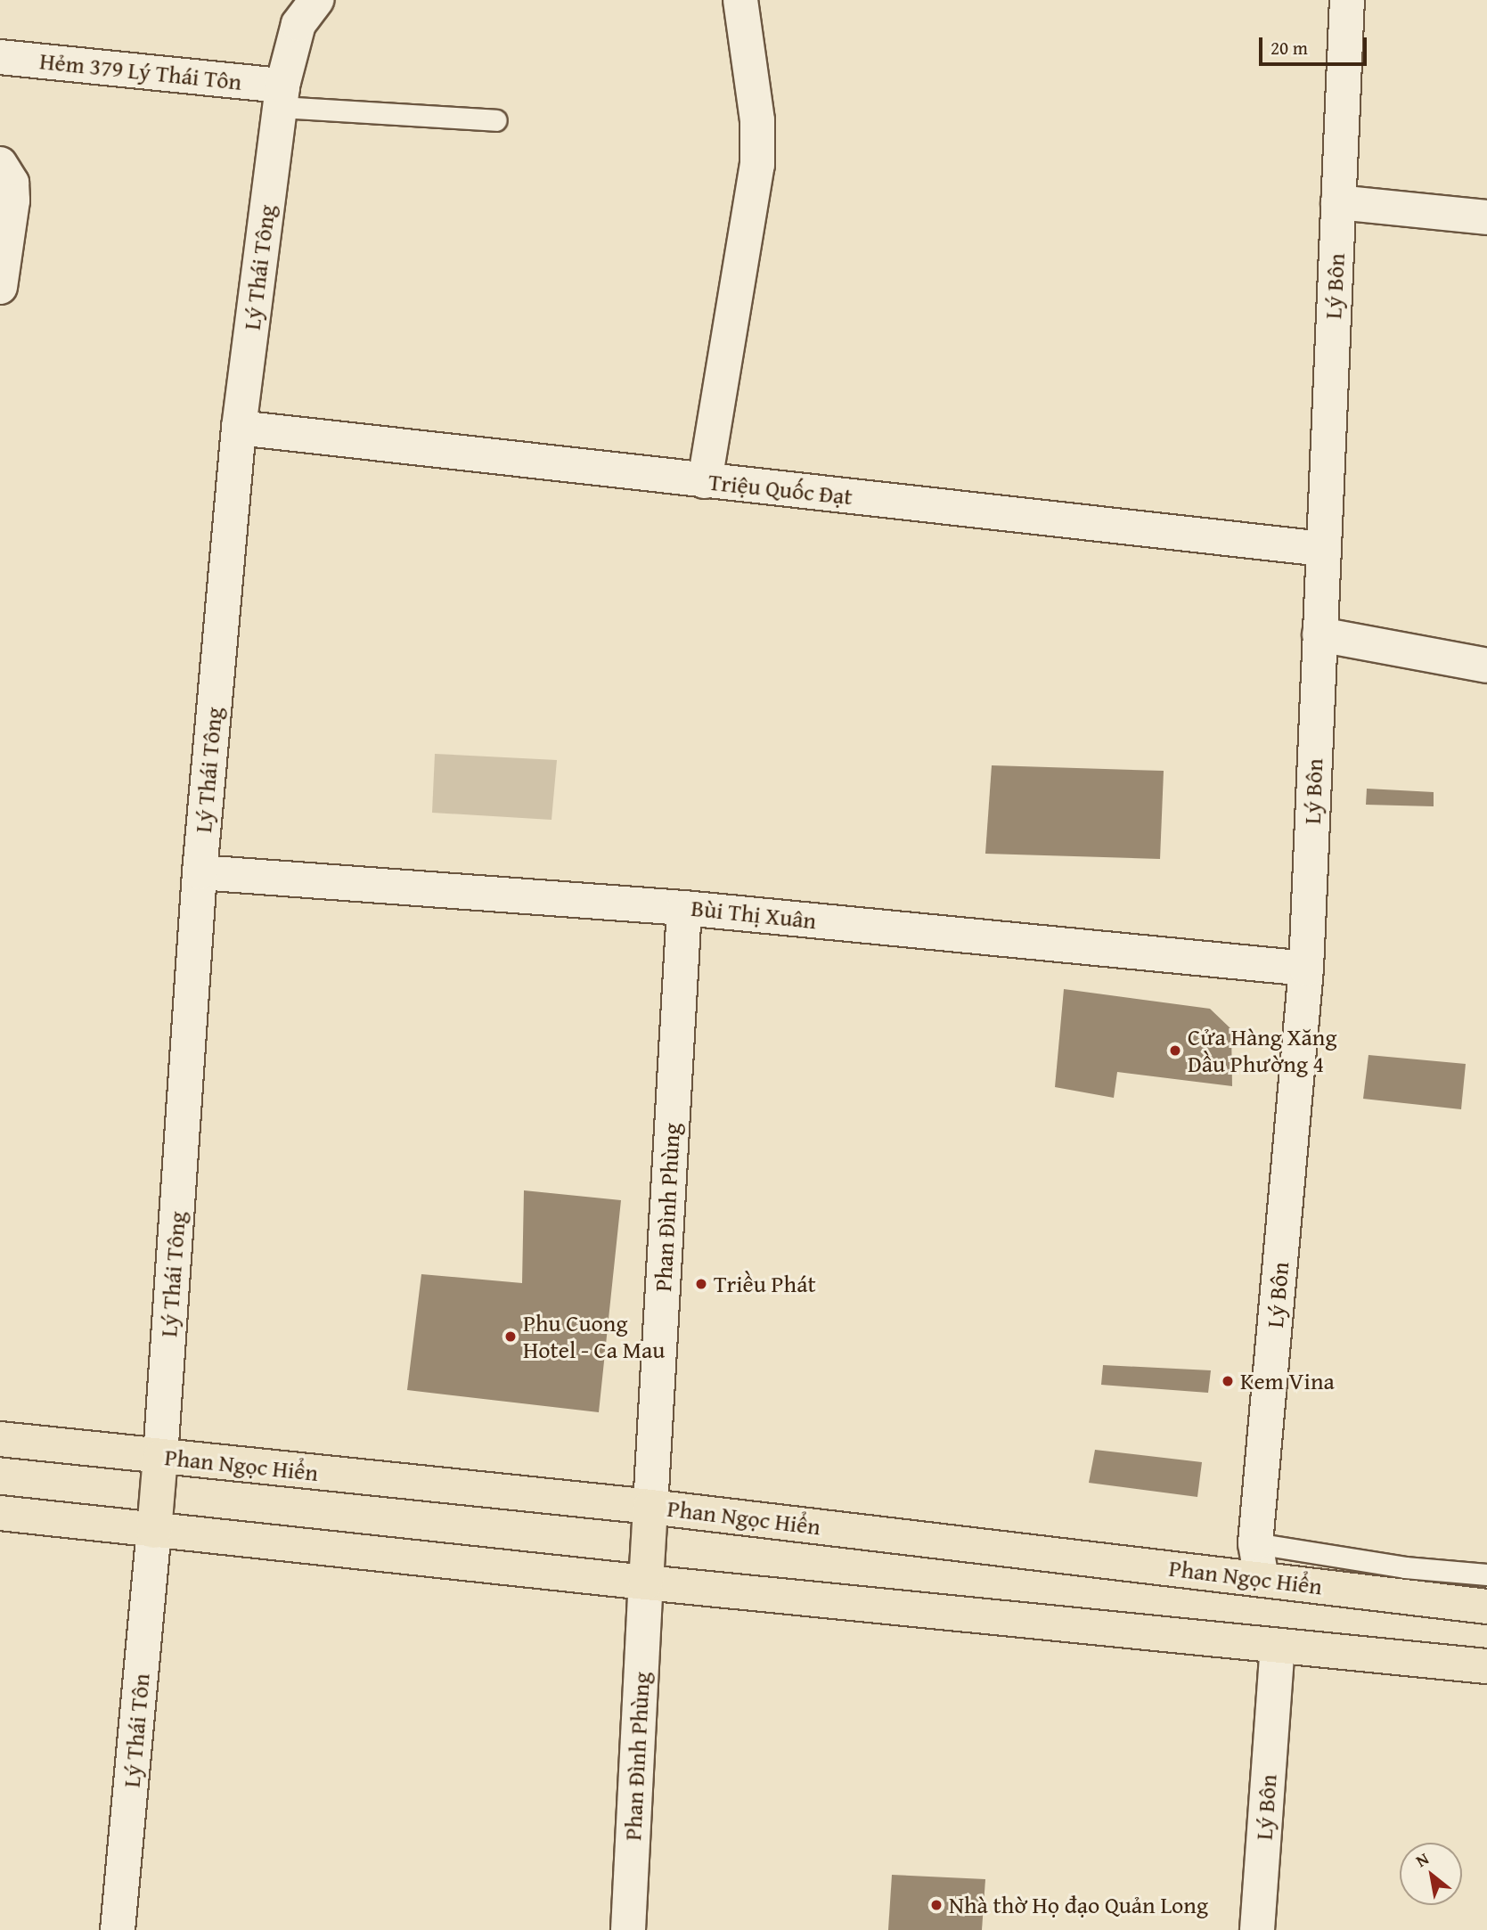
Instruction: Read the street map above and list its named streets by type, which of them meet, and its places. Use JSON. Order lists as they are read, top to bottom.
{
  "streets": {
    "highway": ["Phan Ngọc Hiển"],
    "street": [
      "Hẻm 379 Lý Thái Tôn",
      "Lý Thái Tông",
      "Lý Bôn",
      "Triệu Quốc Đạt",
      "Bùi Thị Xuân",
      "Phan Đình Phùng",
      "Lý Thái Tôn"
    ]
  },
  "crossings": [
    ["Hẻm 379 Lý Thái Tôn", "Lý Thái Tông"],
    ["Lý Thái Tông", "Triệu Quốc Đạt"],
    ["Lý Thái Tông", "Bùi Thị Xuân"],
    ["Lý Thái Tông", "Phan Ngọc Hiển"],
    ["Lý Bôn", "Triệu Quốc Đạt"],
    ["Lý Bôn", "Bùi Thị Xuân"],
    ["Lý Bôn", "Phan Ngọc Hiển"],
    ["Bùi Thị Xuân", "Phan Đình Phùng"],
    ["Phan Đình Phùng", "Phan Ngọc Hiển"]
  ],
  "places": [
    "Cửa Hàng Xăng Dầu Phường 4",
    "Triều Phát",
    "Phu Cuong Hotel - Ca Mau",
    "Kem Vina",
    "Nhà thờ Họ đạo Quản Long"
  ],
  "scale_bar": "20 m",
  "north": "top left"
}
